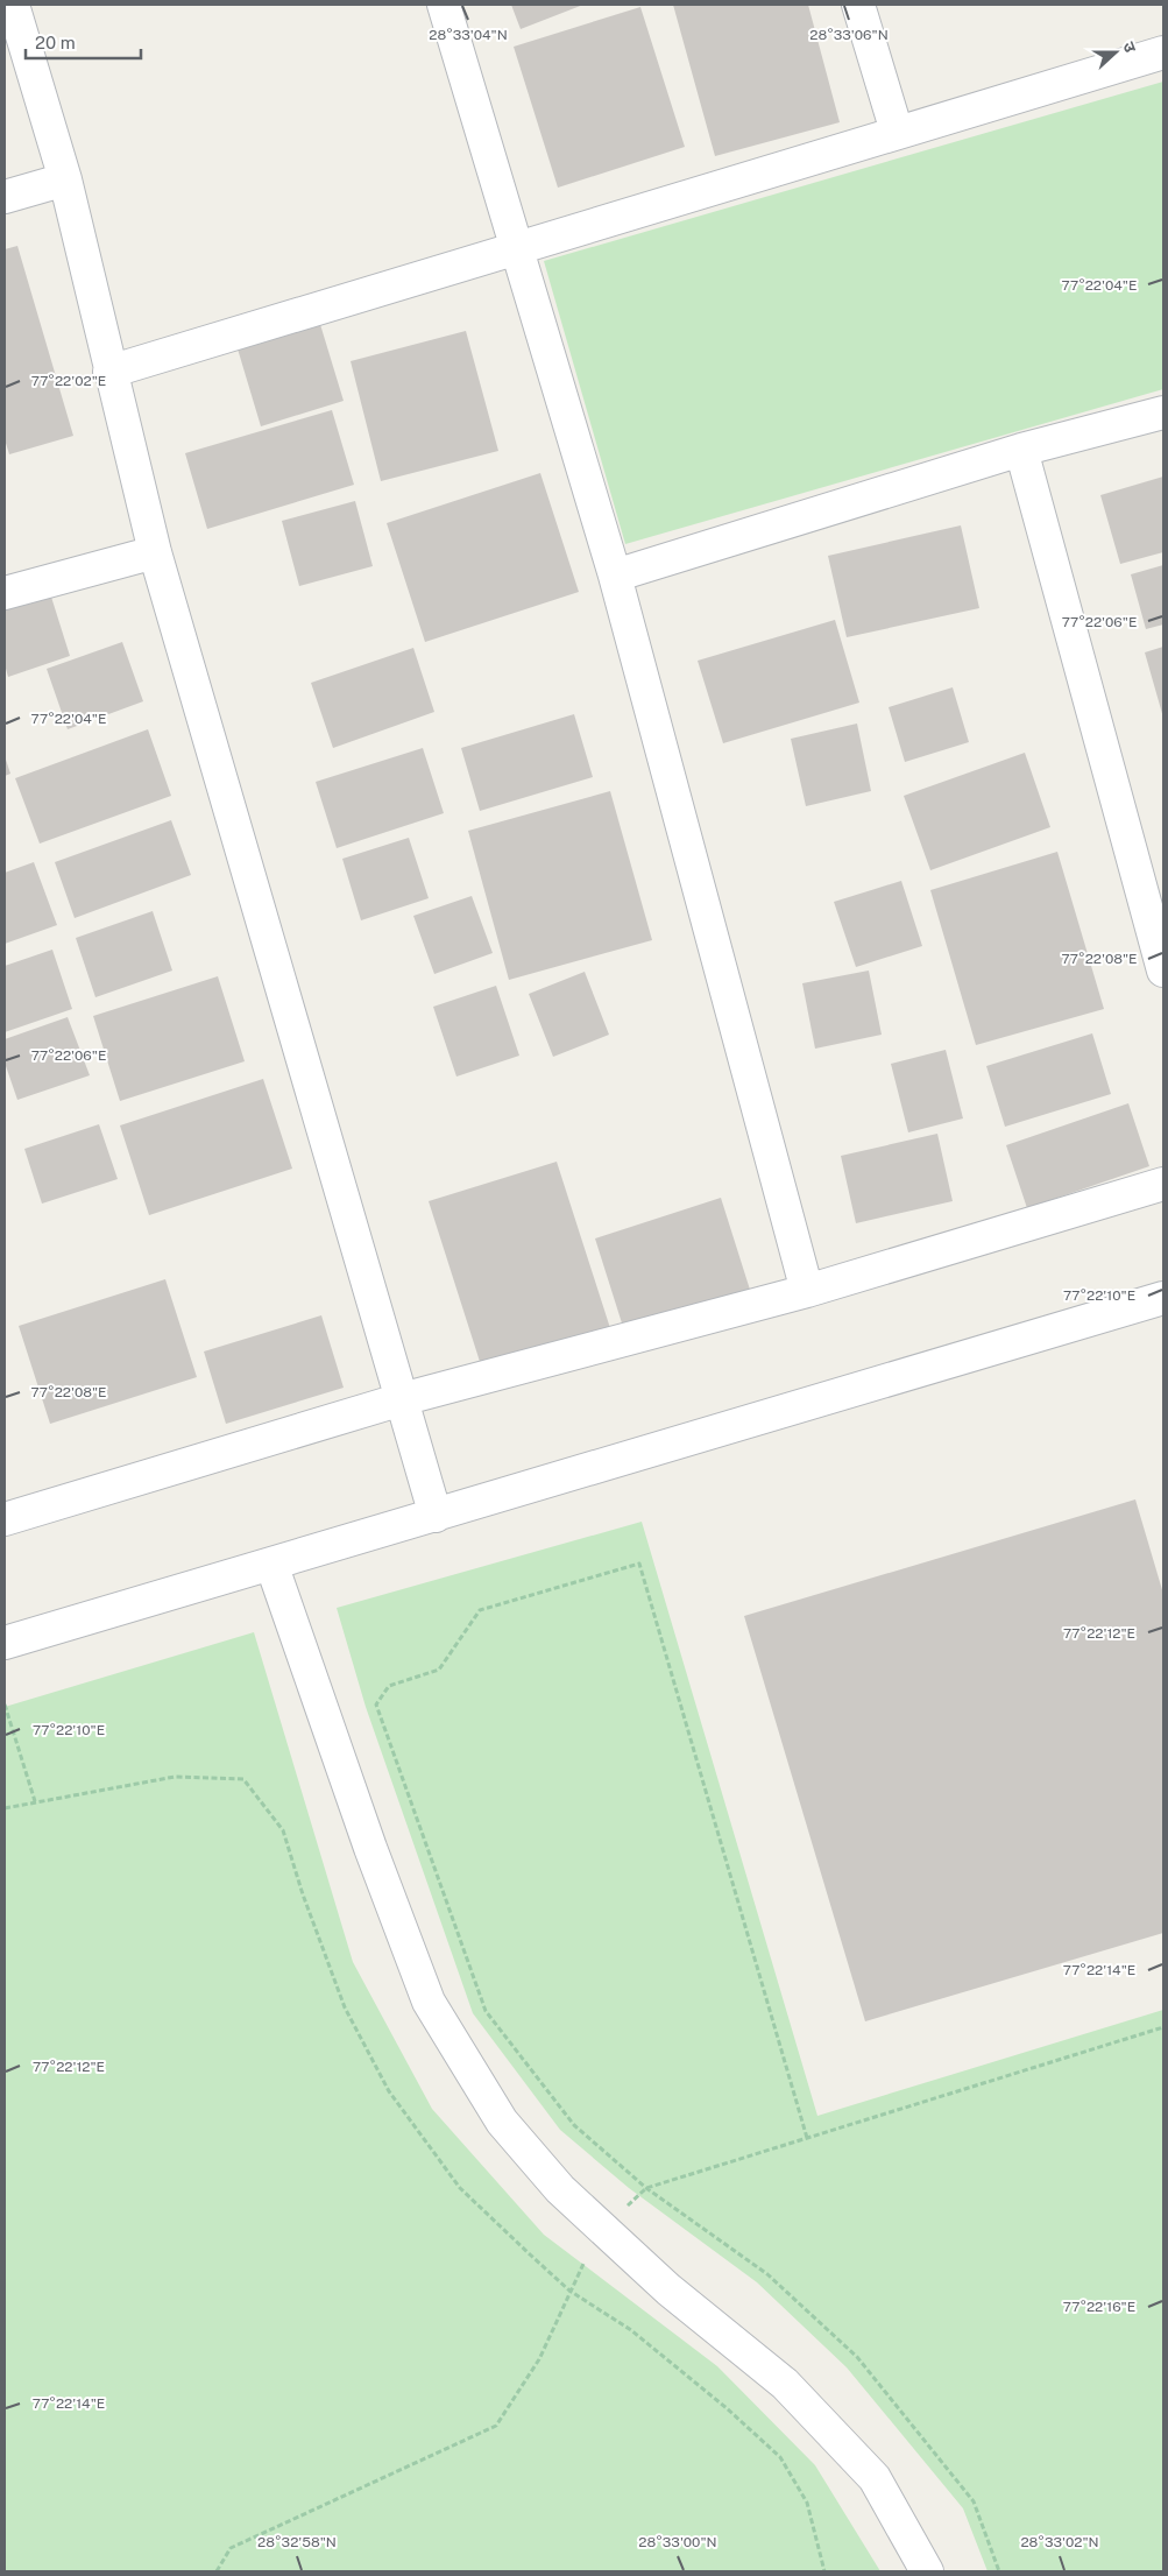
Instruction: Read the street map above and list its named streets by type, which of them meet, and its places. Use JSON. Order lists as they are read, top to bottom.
{
  "scale_bar": "20 m",
  "north": "right",
  "coordinates": [
    "28°33'04\"N",
    "28°33'06\"N",
    "77°22'04\"E",
    "77°22'02\"E",
    "77°22'06\"E",
    "77°22'08\"E",
    "77°22'10\"E",
    "77°22'12\"E",
    "77°22'14\"E",
    "77°22'16\"E",
    "28°32'58\"N",
    "28°33'00\"N",
    "28°33'02\"N"
  ]
}
